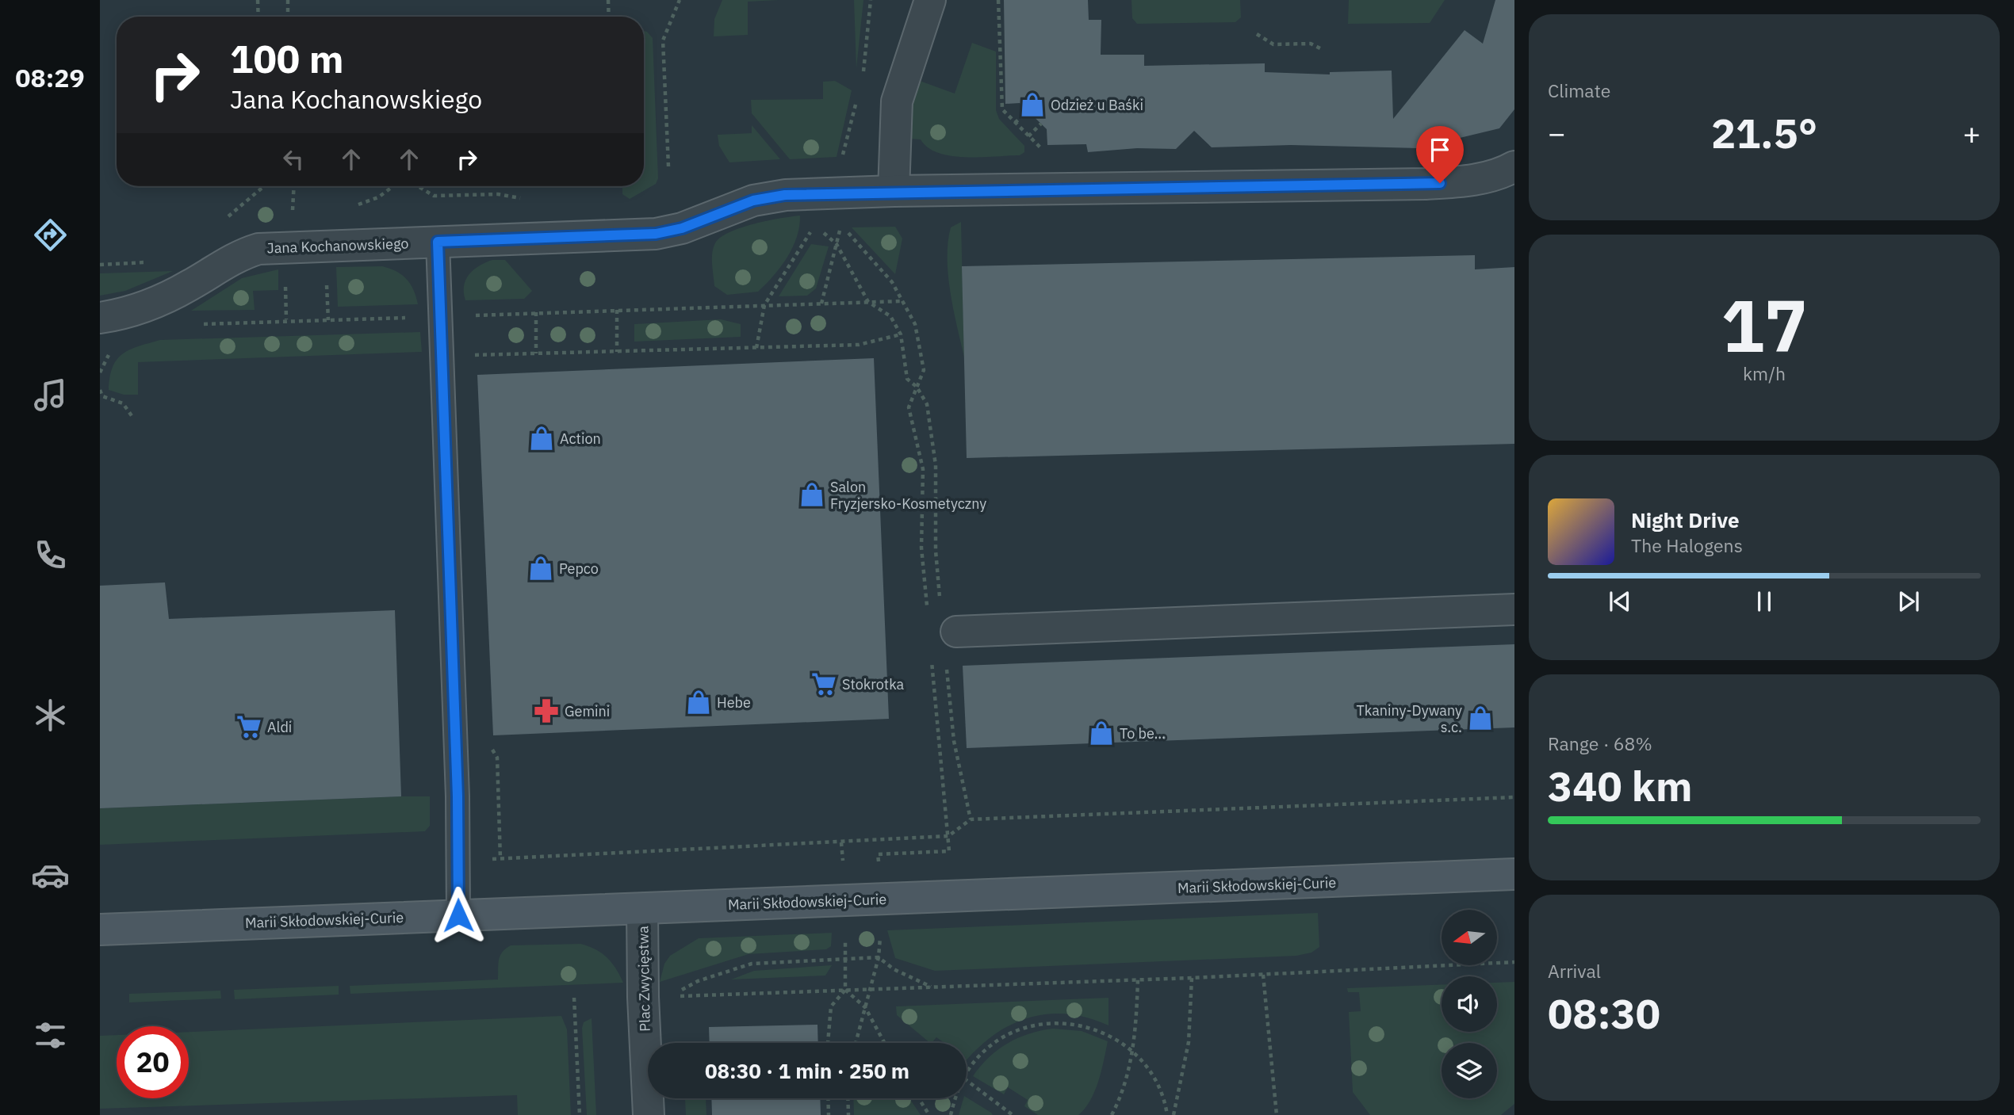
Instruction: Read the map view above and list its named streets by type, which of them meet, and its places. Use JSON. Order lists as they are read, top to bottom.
{
  "streets": {
    "street": ["Jana Kochanowskiego", "Marii Skłodowskiej-Curie", "Plac Zwycięstwa"]
  },
  "crossings": [
    ["Marii Skłodowskiej-Curie", "Plac Zwycięstwa"]
  ],
  "places": {
    "shop": [
      "Odzież u Baśki",
      "Action",
      "Salon Fryzjersko-Kosmetyczny",
      "Pepco",
      "Hebe",
      "Tkaniny-Dywany s.c.",
      "To be…"
    ],
    "supermarket": ["Stokrotka", "Aldi"],
    "pharmacy": ["Gemini"]
  },
  "north": "left",
  "page": {
    "tabs": "08:29",
    "tile": [
      "Climate",
      ["17", "km/h"],
      ["Range · 68%", "340 km"],
      ["Arrival", "08:30"]
    ],
    "turn": ["100 m", "Jana Kochanowskiego"],
    "heat": ["−", "21.5°", "+"],
    "song": ["Night Drive", "The Halogens"],
    "limit": "20",
    "trip": "08:30 · 1 min · 250 m"
  }
}
